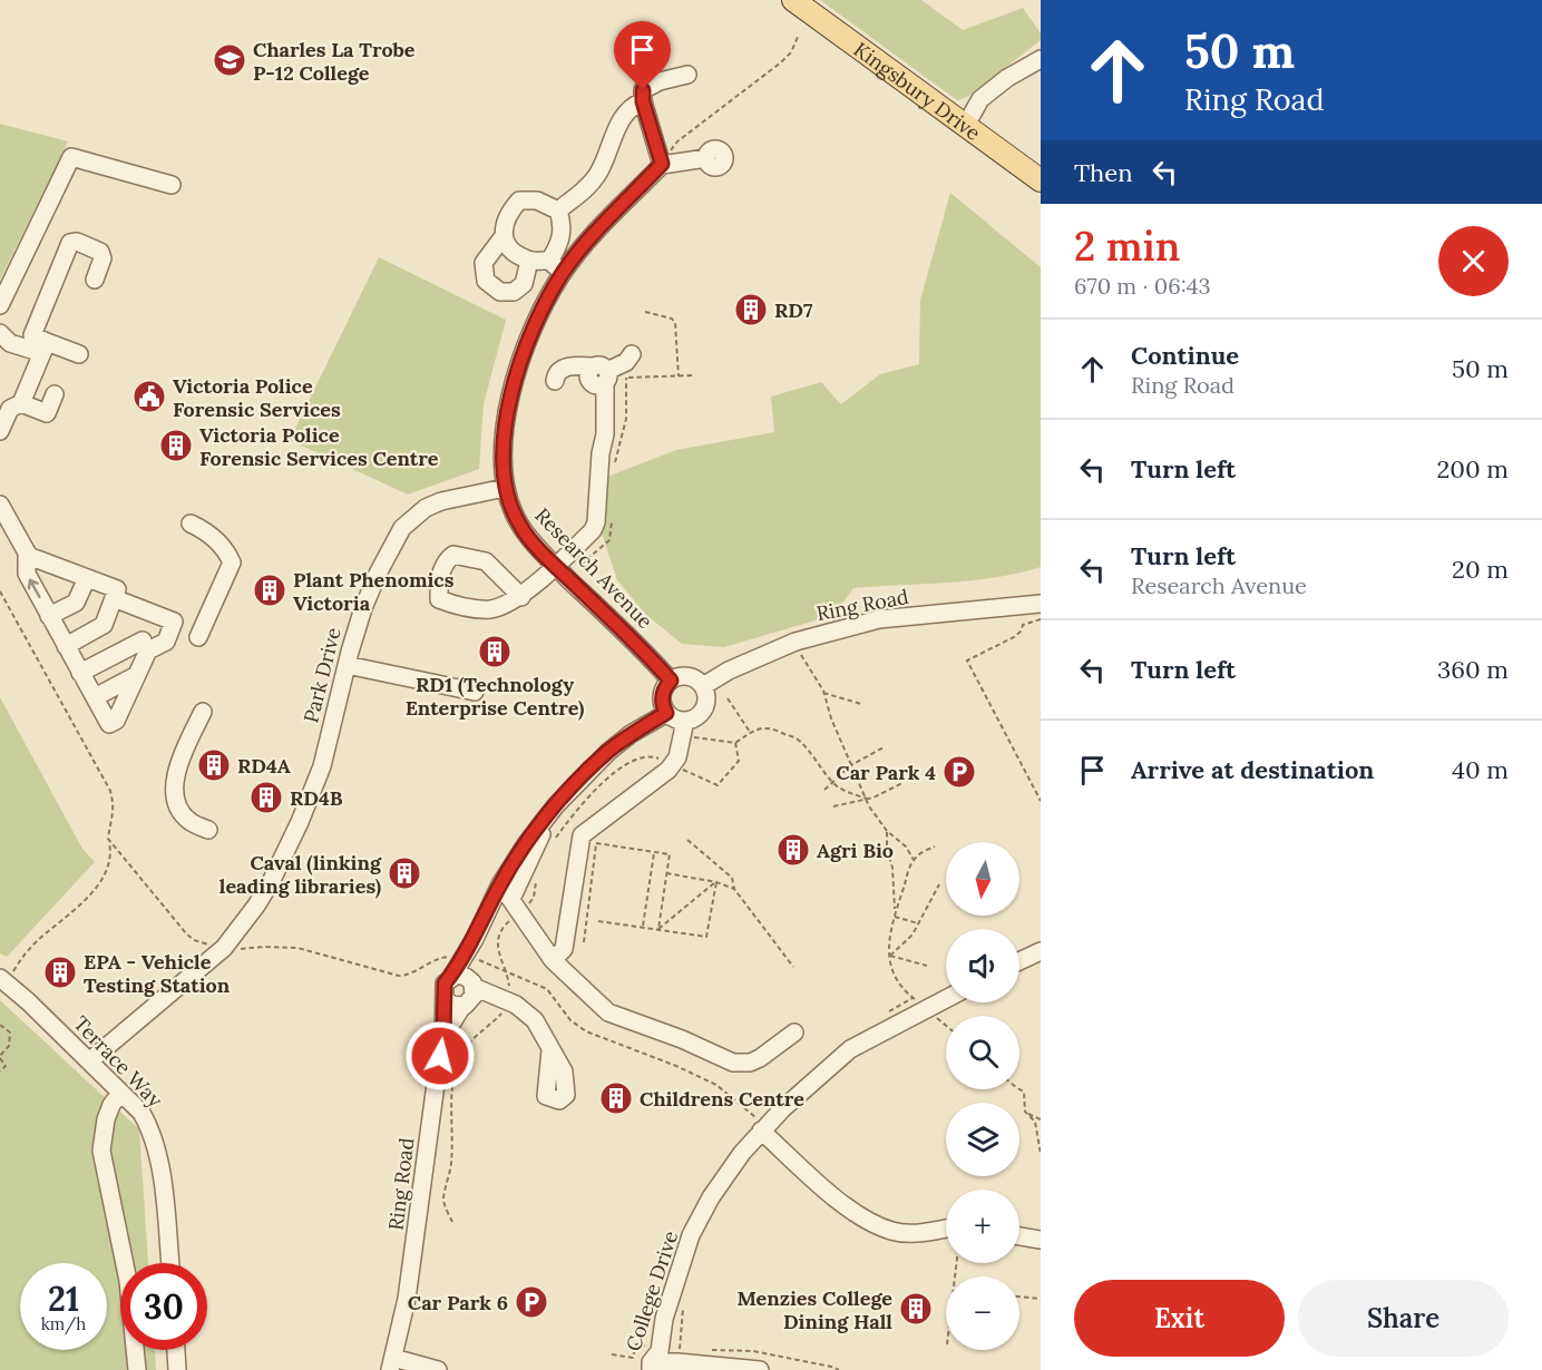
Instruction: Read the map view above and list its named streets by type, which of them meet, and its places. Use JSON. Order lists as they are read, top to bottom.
{
  "streets": {
    "main road": ["Kingsbury Drive"],
    "street": [
      "Research Avenue",
      "Ring Road",
      "Park Drive",
      "Terrace Way",
      "College Drive"
    ]
  },
  "crossings": [
    ["Research Avenue", "Ring Road"],
    ["Research Avenue", "Park Drive"],
    ["Park Drive", "Terrace Way"]
  ],
  "places": {
    "school or university": ["Charles La Trobe P-12 College"],
    "building": [
      "RD7",
      "Victoria Police Forensic Services Centre",
      "Plant Phenomics Victoria",
      "RD1 (Technology Enterprise Centre)",
      "RD4A",
      "RD4B",
      "Agri Bio",
      "Caval (linking leading libraries)",
      "EPA - Vehicle Testing Station",
      "Childrens Centre",
      "Menzies College Dining Hall"
    ],
    "public building": ["Victoria Police Forensic Services"],
    "parking": ["Car Park 4", "Car Park 6"]
  },
  "north": "bottom",
  "page": {
    "turn": ["50 m", "Ring Road"],
    "then": "Then",
    "heading": ["2 min", "670 m · 06:43"],
    "list": [
      {
        "name": "Continue",
        "note": "Ring Road",
        "value": "50 m"
      },
      {
        "name": "Turn left",
        "value": "200 m"
      },
      {
        "name": "Turn left",
        "note": "Research Avenue",
        "value": "20 m"
      },
      {
        "name": "Turn left",
        "value": "360 m"
      },
      {
        "name": "Arrive at destination",
        "value": "40 m"
      }
    ],
    "map_buttons": ["+", "−"],
    "speed": "21 km/h",
    "limit": "30",
    "buttons": ["Exit", "Share"]
  }
}
